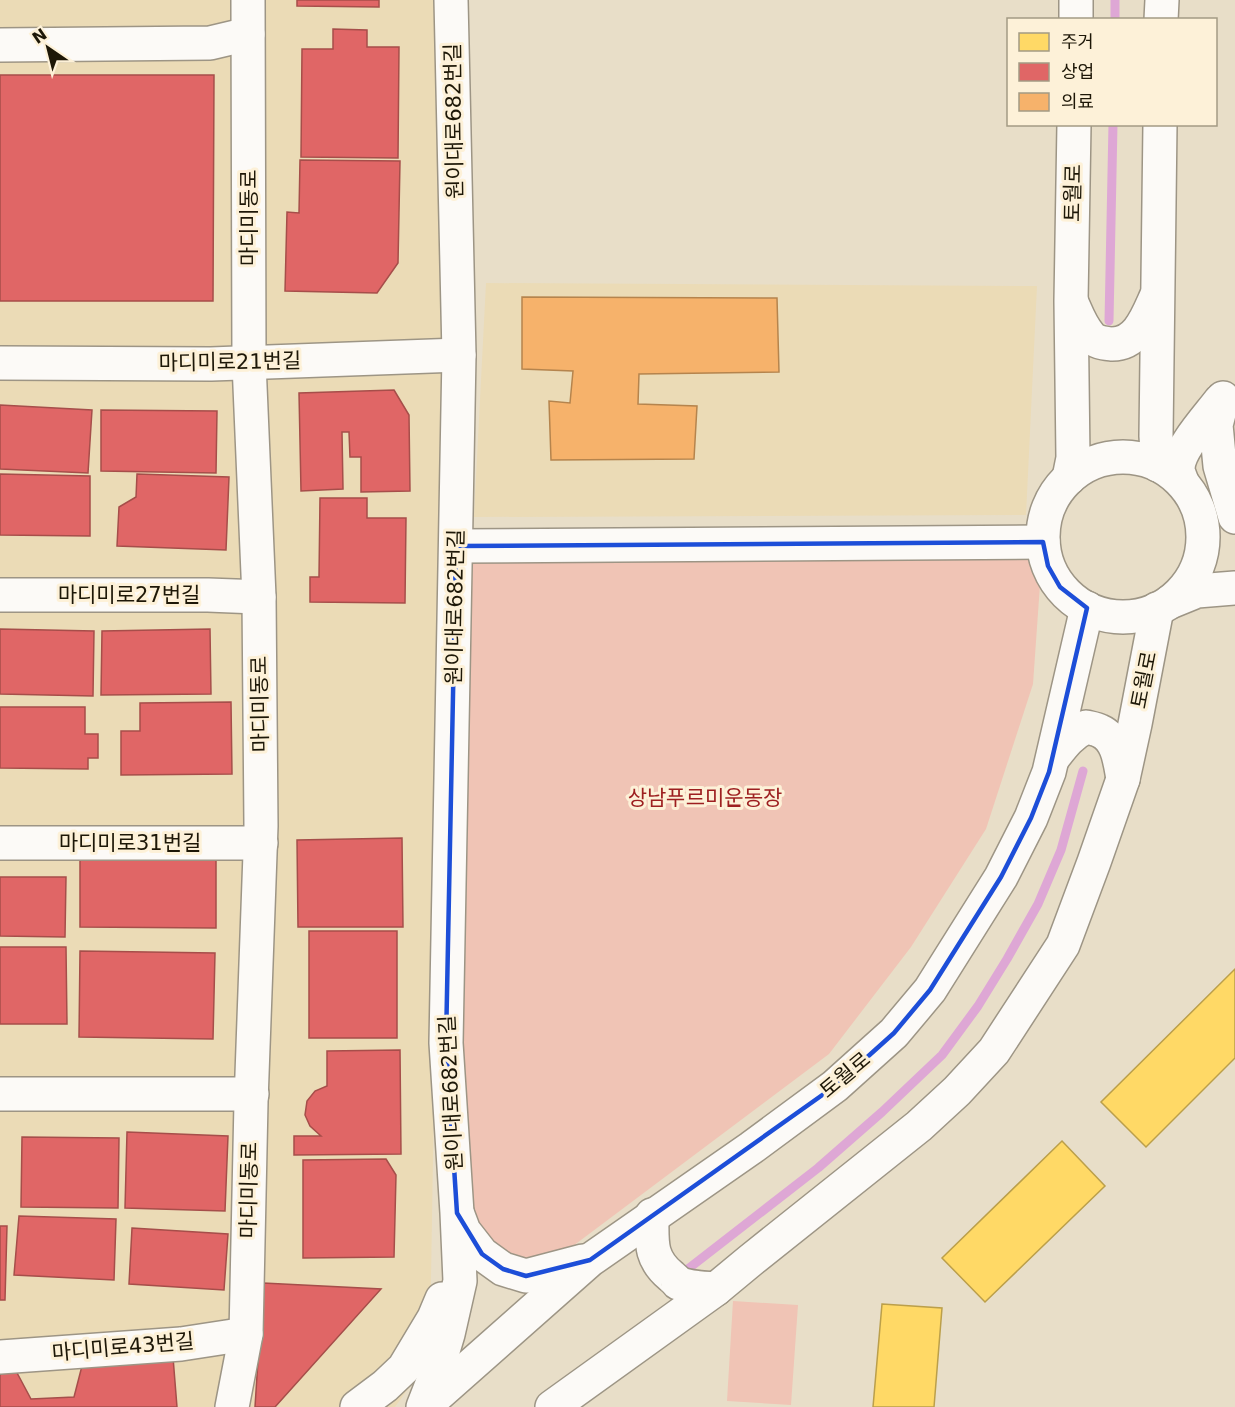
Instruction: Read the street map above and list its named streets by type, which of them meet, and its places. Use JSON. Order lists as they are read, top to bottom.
{
  "streets": {
    "street": [
      "원이대로682번길",
      "토월로",
      "마디미동로",
      "마디미로21번길",
      "마디미로27번길",
      "마디미로31번길",
      "마디미로43번길"
    ]
  },
  "crossings": [
    ["원이대로682번길", "토월로"],
    ["원이대로682번길", "마디미로21번길"],
    ["마디미동로", "마디미로21번길"],
    ["마디미동로", "마디미로27번길"],
    ["마디미동로", "마디미로31번길"],
    ["마디미동로", "마디미로43번길"]
  ],
  "parks": ["상남푸르미운동장"],
  "legend": ["주거", "상업", "의료"],
  "north": "top left"
}
